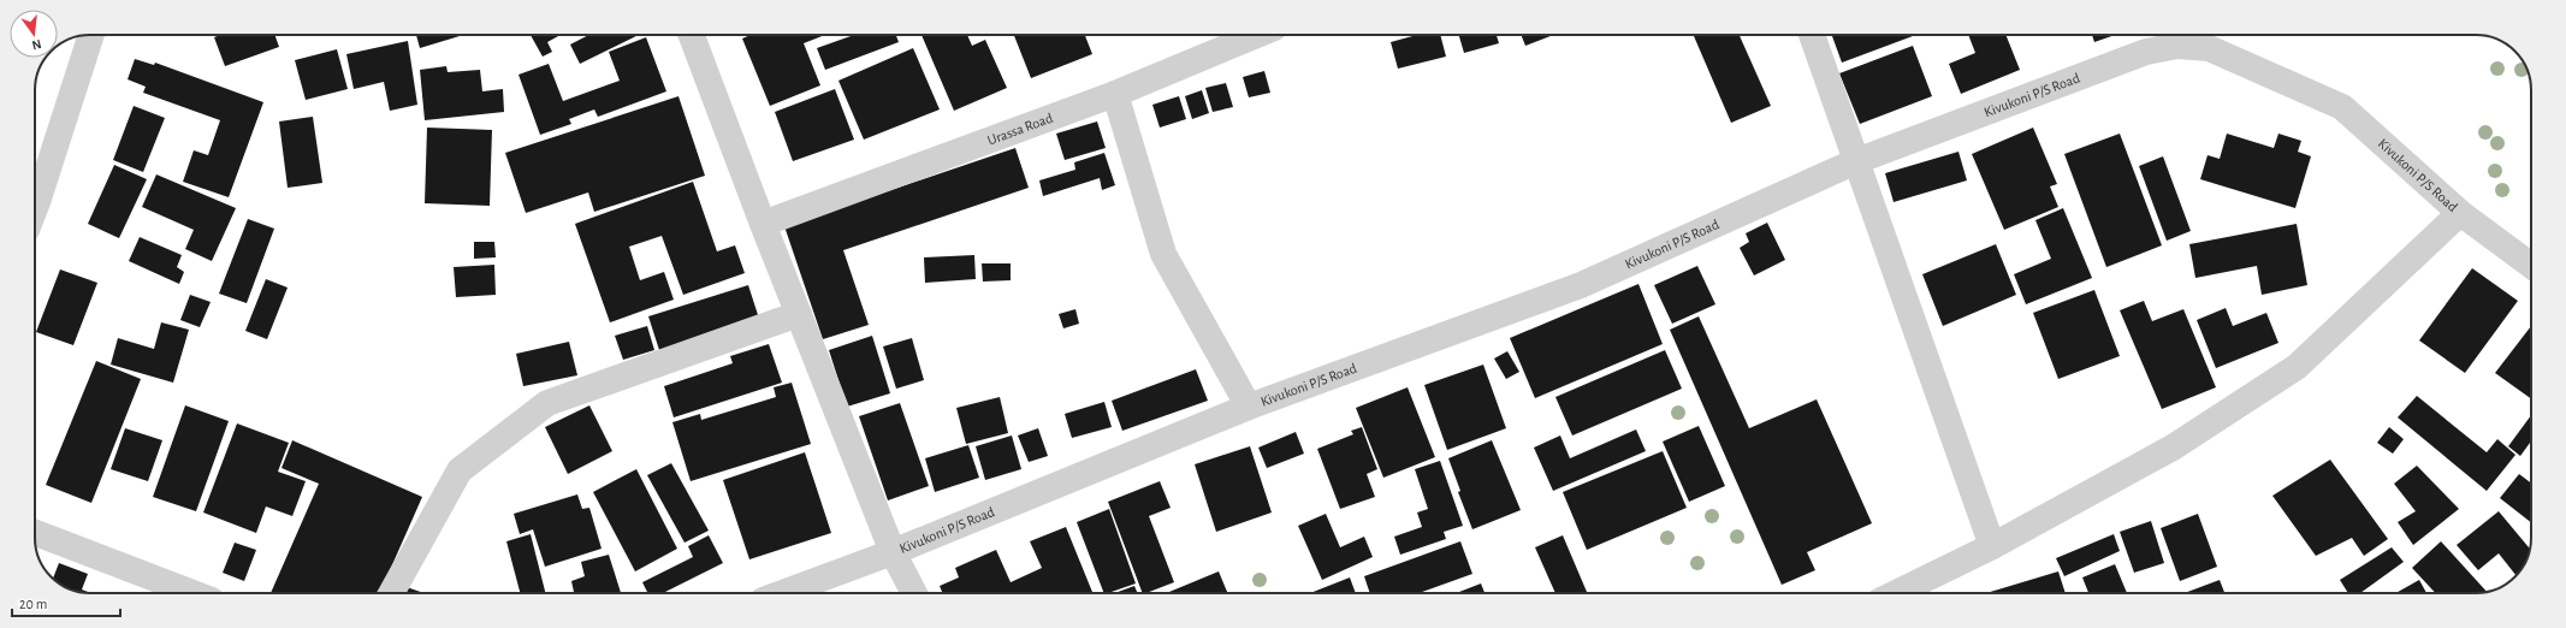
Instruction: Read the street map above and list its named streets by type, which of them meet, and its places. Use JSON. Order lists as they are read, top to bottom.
{
  "streets": {
    "street": ["Kivukoni P/S Road", "Urassa Road"]
  },
  "scale_bar": "20 m",
  "north": "bottom"
}
